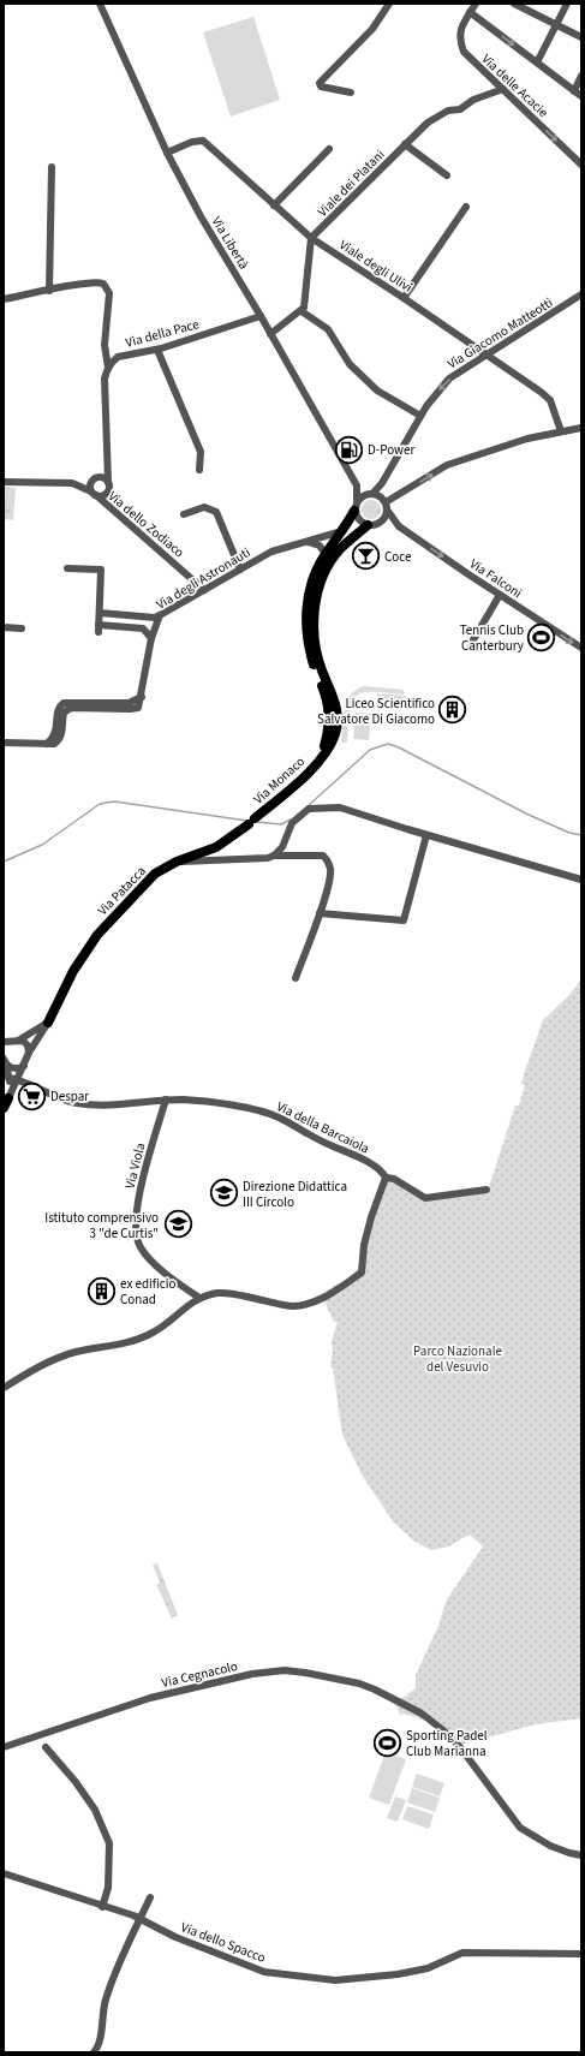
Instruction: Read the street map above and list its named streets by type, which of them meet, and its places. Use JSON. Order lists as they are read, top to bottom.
{
  "streets": {
    "main road": ["Via Monaco", "Via Patacca"],
    "street": [
      "Via delle Acacie",
      "Viale dei Platani",
      "Via Libertà",
      "Viale degli Ulivi",
      "Via della Pace",
      "Via Giacomo Matteotti",
      "Via dello Zodiaco",
      "Via degli Astronauti",
      "Via Falconi",
      "Via della Barcaiola",
      "Via Viola",
      "Via Cegnacolo",
      "Via dello Spacco"
    ]
  },
  "crossings": [
    ["Via delle Acacie", "Viale dei Platani"],
    ["Viale dei Platani", "Viale degli Ulivi"],
    ["Via Libertà", "Viale degli Ulivi"],
    ["Via Libertà", "Via della Pace"],
    ["Via Libertà", "Via Giacomo Matteotti"],
    ["Via Libertà", "Via Falconi"],
    ["Viale degli Ulivi", "Via Giacomo Matteotti"],
    ["Via Giacomo Matteotti", "Via Falconi"],
    ["Via dello Zodiaco", "Via degli Astronauti"],
    ["Via Monaco", "Via Patacca"],
    ["Via Patacca", "Via della Barcaiola"],
    ["Via della Barcaiola", "Via Viola"]
  ],
  "one_way": ["Via Falconi"],
  "parks": ["Parco Nazionale del Vesuvio"],
  "places": {
    "fuel station": ["D-Power"],
    "bar": ["Coce"],
    "sports": ["Tennis Club Canterbury", "Sporting Padel Club Marianna"],
    "building": ["Liceo Scientifico Salvatore Di Giacomo", "ex edificio Conad"],
    "supermarket": ["Despar"],
    "school or university": ["Direzione Didattica III Circolo", "Istituto comprensivo 3 \"de Curtis\""]
  }
}
